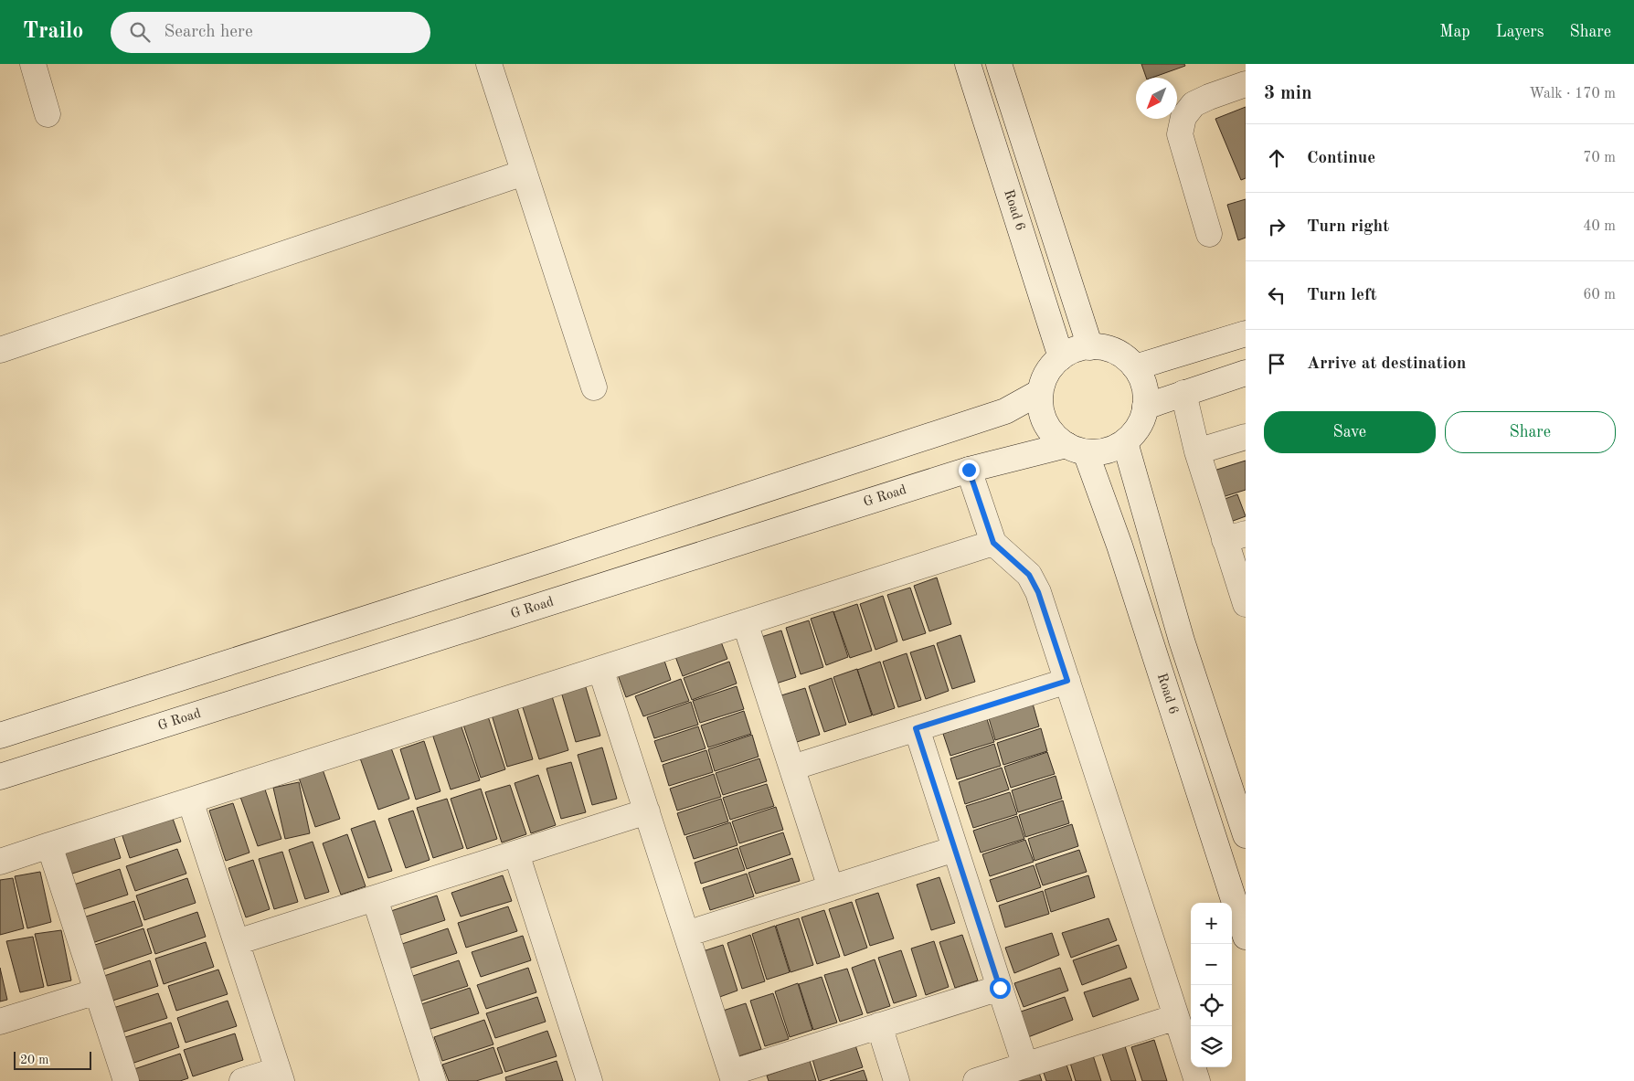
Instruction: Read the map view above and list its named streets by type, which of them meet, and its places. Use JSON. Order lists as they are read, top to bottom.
{
  "streets": {
    "street": ["Road 6", "G Road"]
  },
  "crossings": [
    ["Road 6", "G Road"]
  ],
  "scale_bar": "20 m",
  "north": "bottom left",
  "page": {
    "header": "Trailo",
    "search": "Search here",
    "nav": ["Map", "Layers", "Share"],
    "heading": ["3 min", "Walk · 170 m"],
    "list": [
      ["Continue", "70 m"],
      ["Turn right", "40 m"],
      ["Turn left", "60 m"],
      "Arrive at destination"
    ],
    "buttons": ["Save", "Share"],
    "map_buttons": ["+", "−"],
    "scale": "20 m"
  }
}
